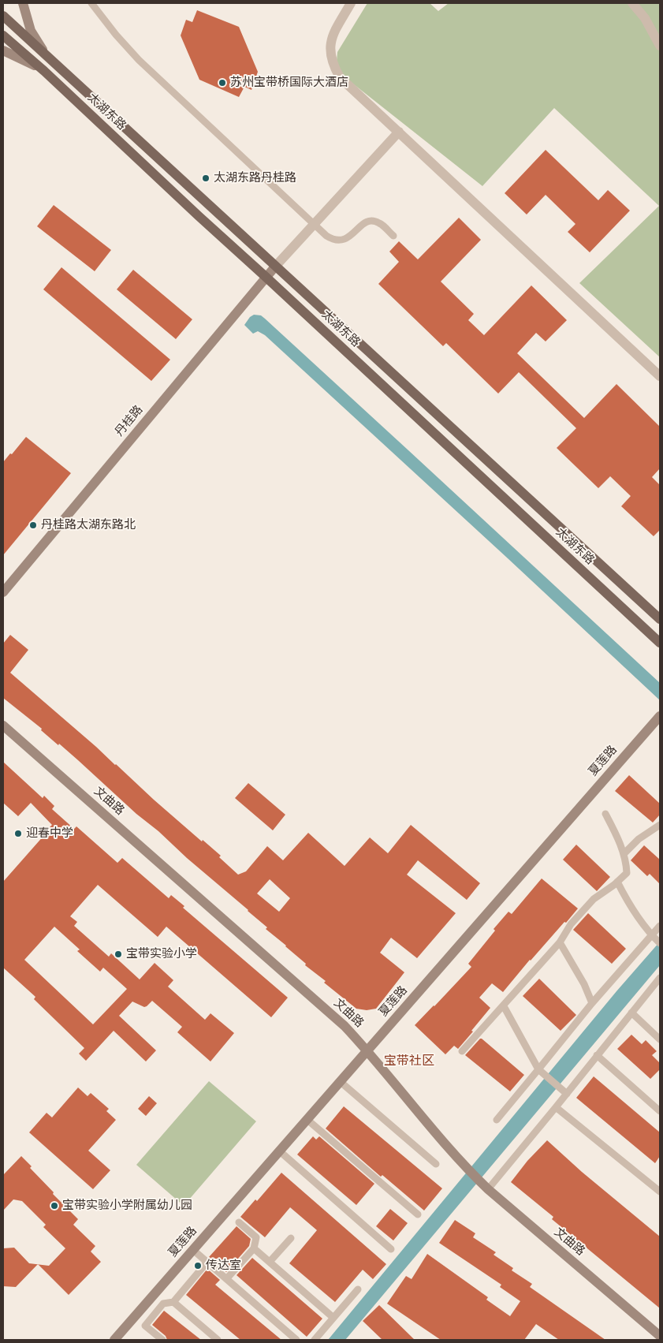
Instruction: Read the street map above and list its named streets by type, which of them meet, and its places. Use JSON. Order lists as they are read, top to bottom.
{
  "streets": {
    "main road": ["太湖东路"],
    "street": ["丹桂路", "夏莲路", "文曲路"]
  },
  "crossings": [
    ["太湖东路", "丹桂路"],
    ["夏莲路", "文曲路"]
  ],
  "districts": ["宝带社区"],
  "places": [
    "苏州宝带桥国际大酒店",
    "太湖东路丹桂路",
    "丹桂路太湖东路北",
    "迎春中学",
    "宝带实验小学",
    "宝带实验小学附属幼儿园",
    "传达室"
  ]
}
